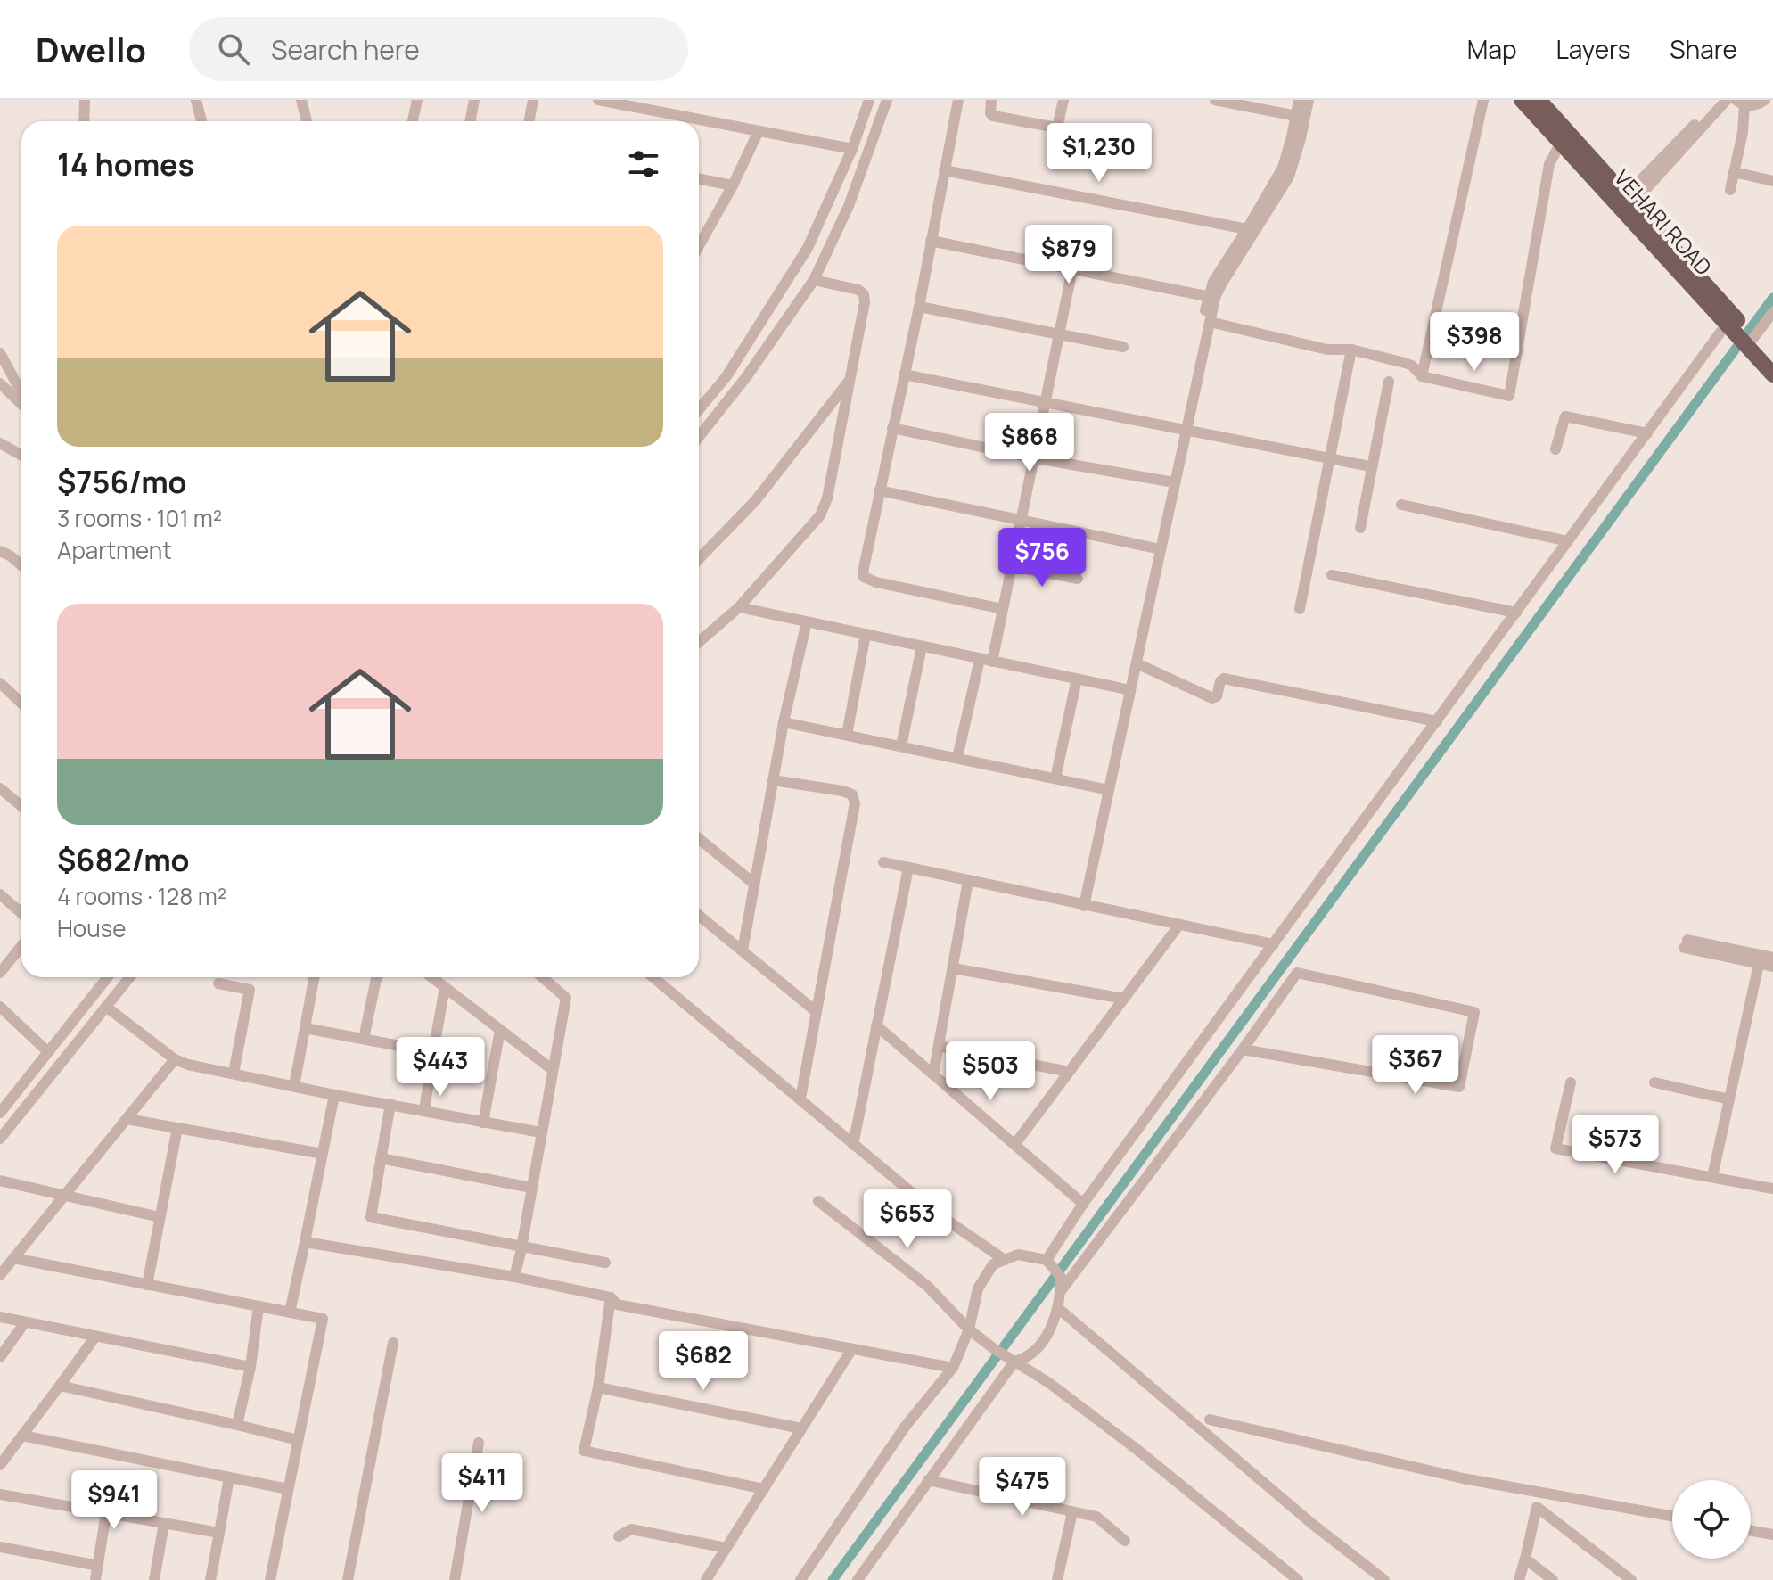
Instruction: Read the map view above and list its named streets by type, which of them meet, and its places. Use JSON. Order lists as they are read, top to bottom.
{
  "streets": {
    "main road": ["VEHARI ROAD"]
  },
  "page": {
    "header": "Dwello",
    "search": "Search here",
    "nav": ["Map", "Layers", "Share"],
    "heading": "14 homes",
    "price": [
      "$1,230",
      "$879",
      "$398",
      "$868",
      "$756",
      "$367",
      "$443",
      "$503",
      "$573",
      "$653",
      "$682",
      "$411",
      "$475",
      "$941"
    ],
    "list": [
      {
        "name": "$756/mo",
        "note": "3 rooms · 101 m² · Apartment"
      },
      {
        "name": "$682/mo",
        "note": "4 rooms · 128 m² · House"
      }
    ]
  }
}
